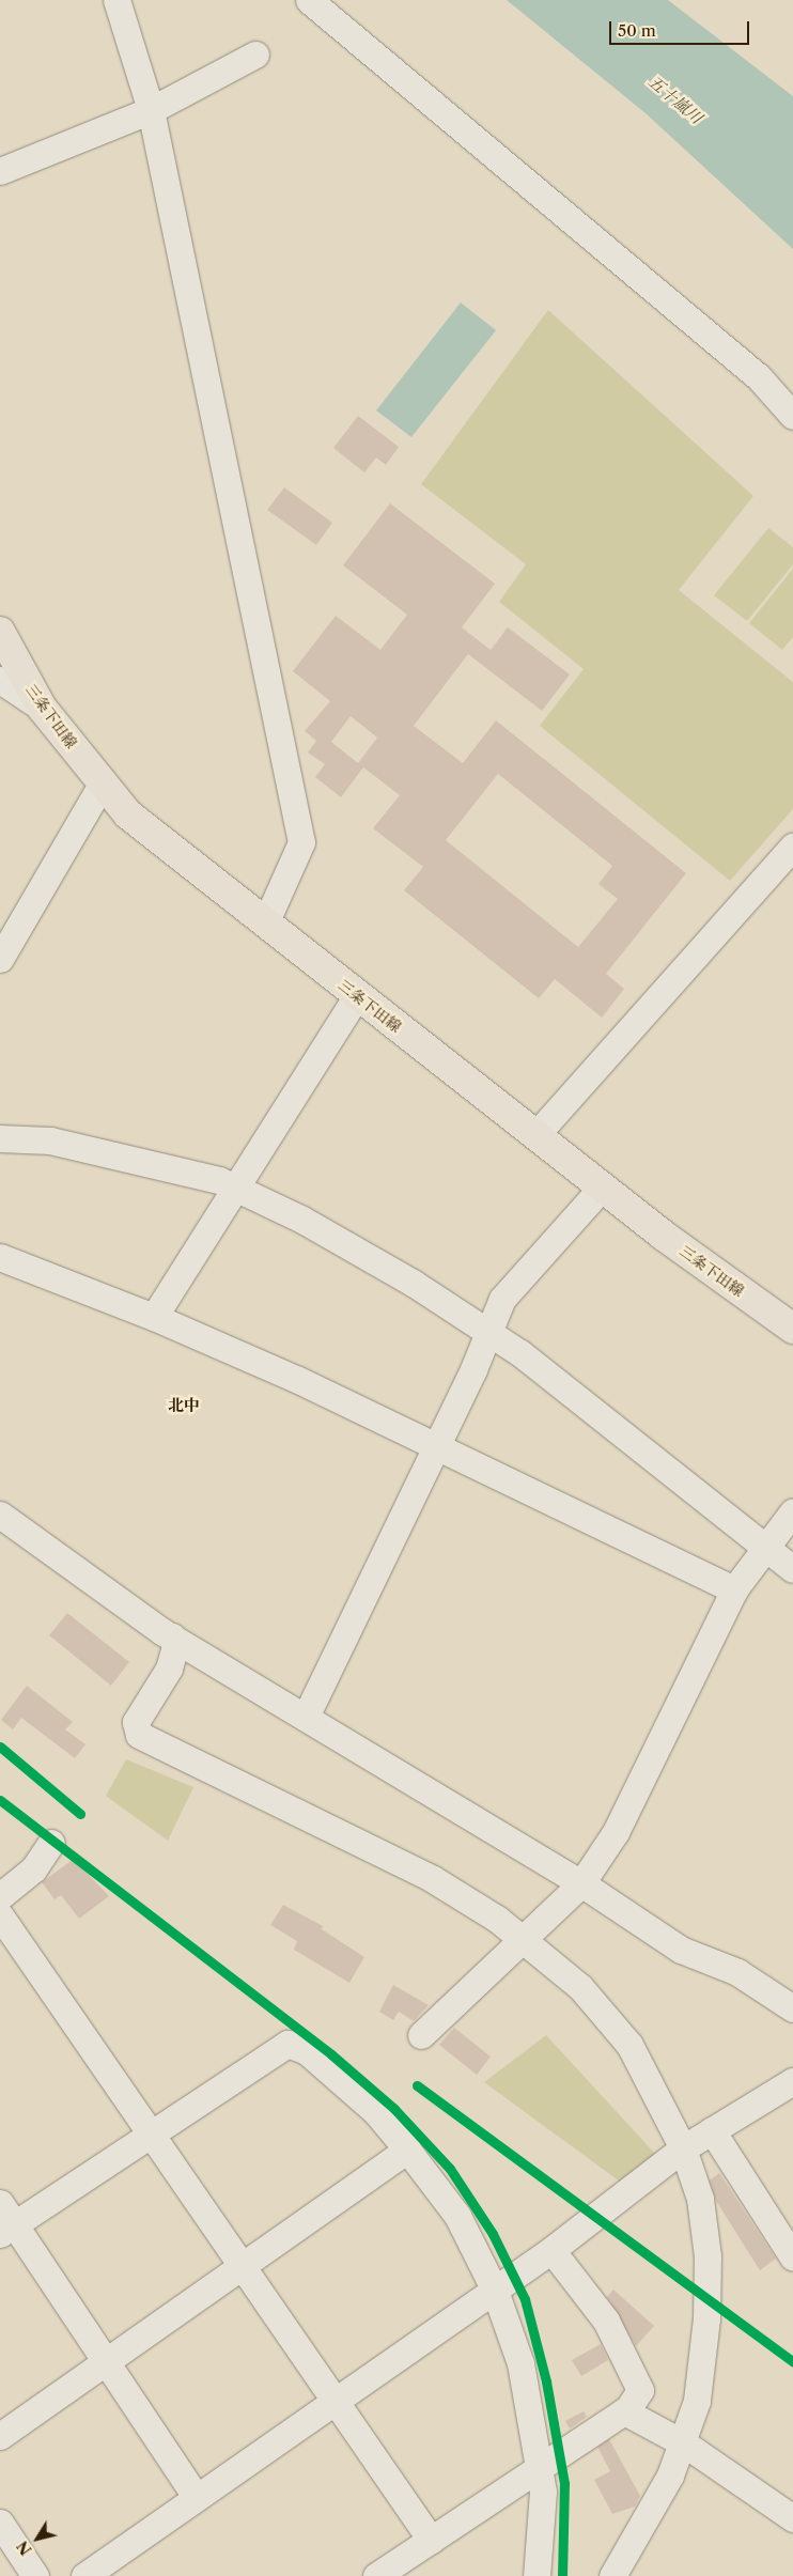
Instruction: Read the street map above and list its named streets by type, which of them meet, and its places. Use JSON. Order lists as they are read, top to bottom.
{
  "streets": {
    "main road": ["三条下田線"]
  },
  "districts": ["北中"],
  "water": ["五十嵐川"],
  "scale_bar": "50 m",
  "north": "bottom left"
}
